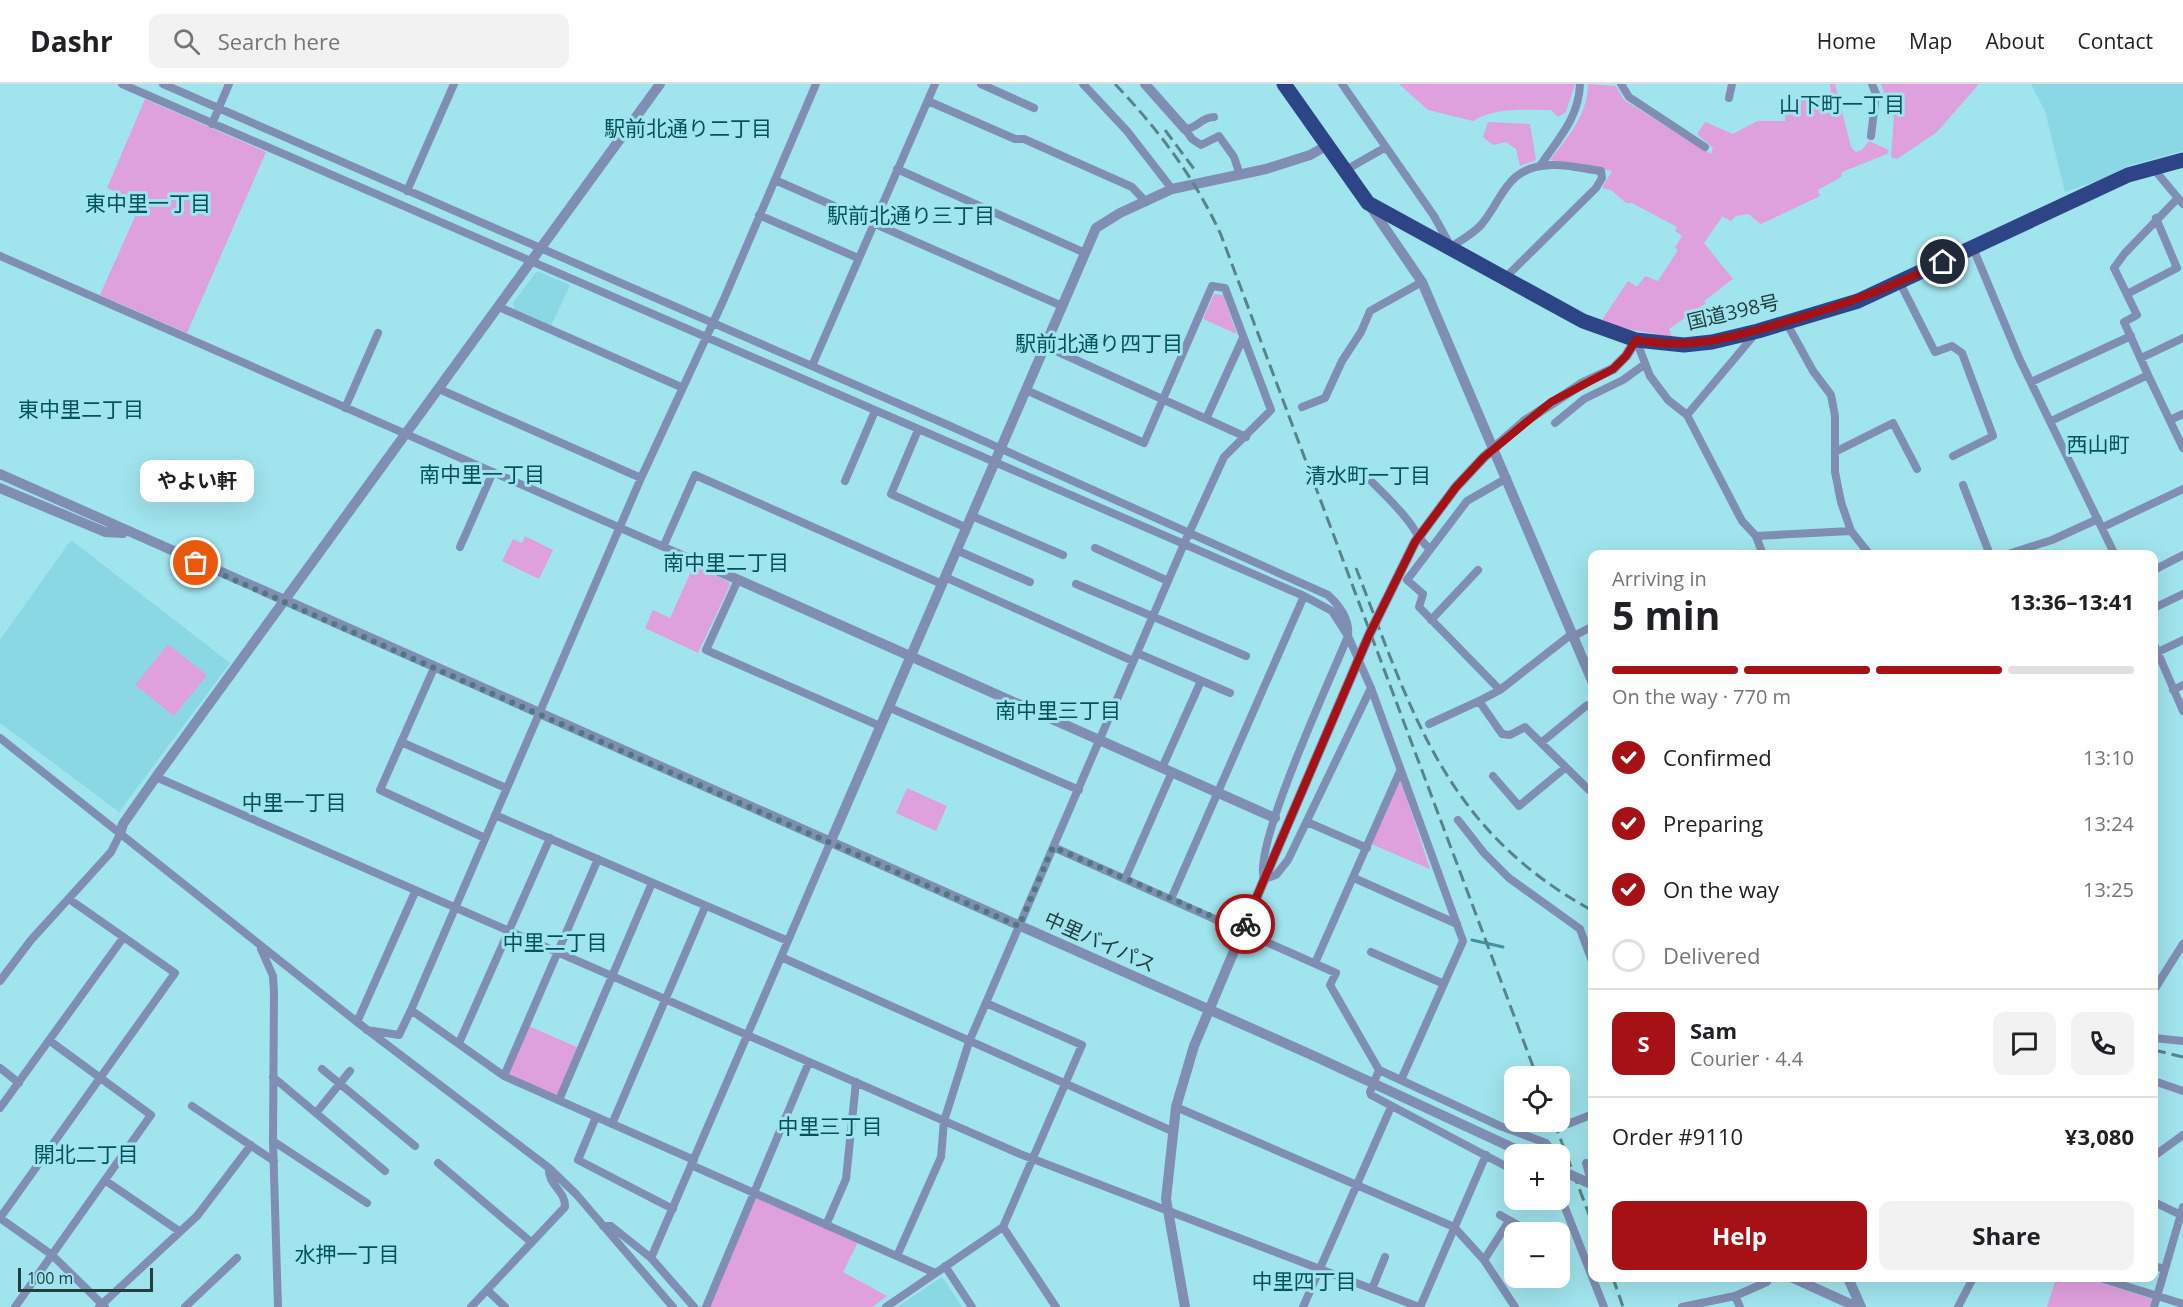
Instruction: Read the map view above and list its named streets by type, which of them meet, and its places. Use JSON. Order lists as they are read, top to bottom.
{
  "streets": {
    "highway": ["国道398号"],
    "street": ["中里バイパス"]
  },
  "districts": [
    "山下町一丁目",
    "駅前北通り二丁目",
    "東中里一丁目",
    "駅前北通り三丁目",
    "駅前北通り四丁目",
    "東中里二丁目",
    "西山町",
    "南中里一丁目",
    "清水町一丁目",
    "南中里二丁目",
    "南中里三丁目",
    "中里一丁目",
    "中里二丁目",
    "中里三丁目",
    "開北二丁目",
    "水押一丁目",
    "中里四丁目"
  ],
  "places": ["やよい軒"],
  "scale_bar": "100 m",
  "page": {
    "header": "Dashr",
    "search": "Search here",
    "nav": [
      "Home",
      "Map",
      "About",
      "Contact"
    ],
    "bubble": "やよい軒",
    "heading": ["5 min", "Arriving in", "13:36–13:41"],
    "panel": [
      "Sam",
      "Courier · 4.4",
      "Order #9110",
      "¥3,080"
    ],
    "bar": "On the way · 770 m",
    "list": [
      ["Confirmed", "13:10"],
      ["Preparing", "13:24"],
      ["On the way", "13:25"],
      "Delivered"
    ],
    "round": "S",
    "map_buttons": ["+", "−"],
    "buttons": ["Help", "Share"],
    "scale": "100 m"
  }
}
